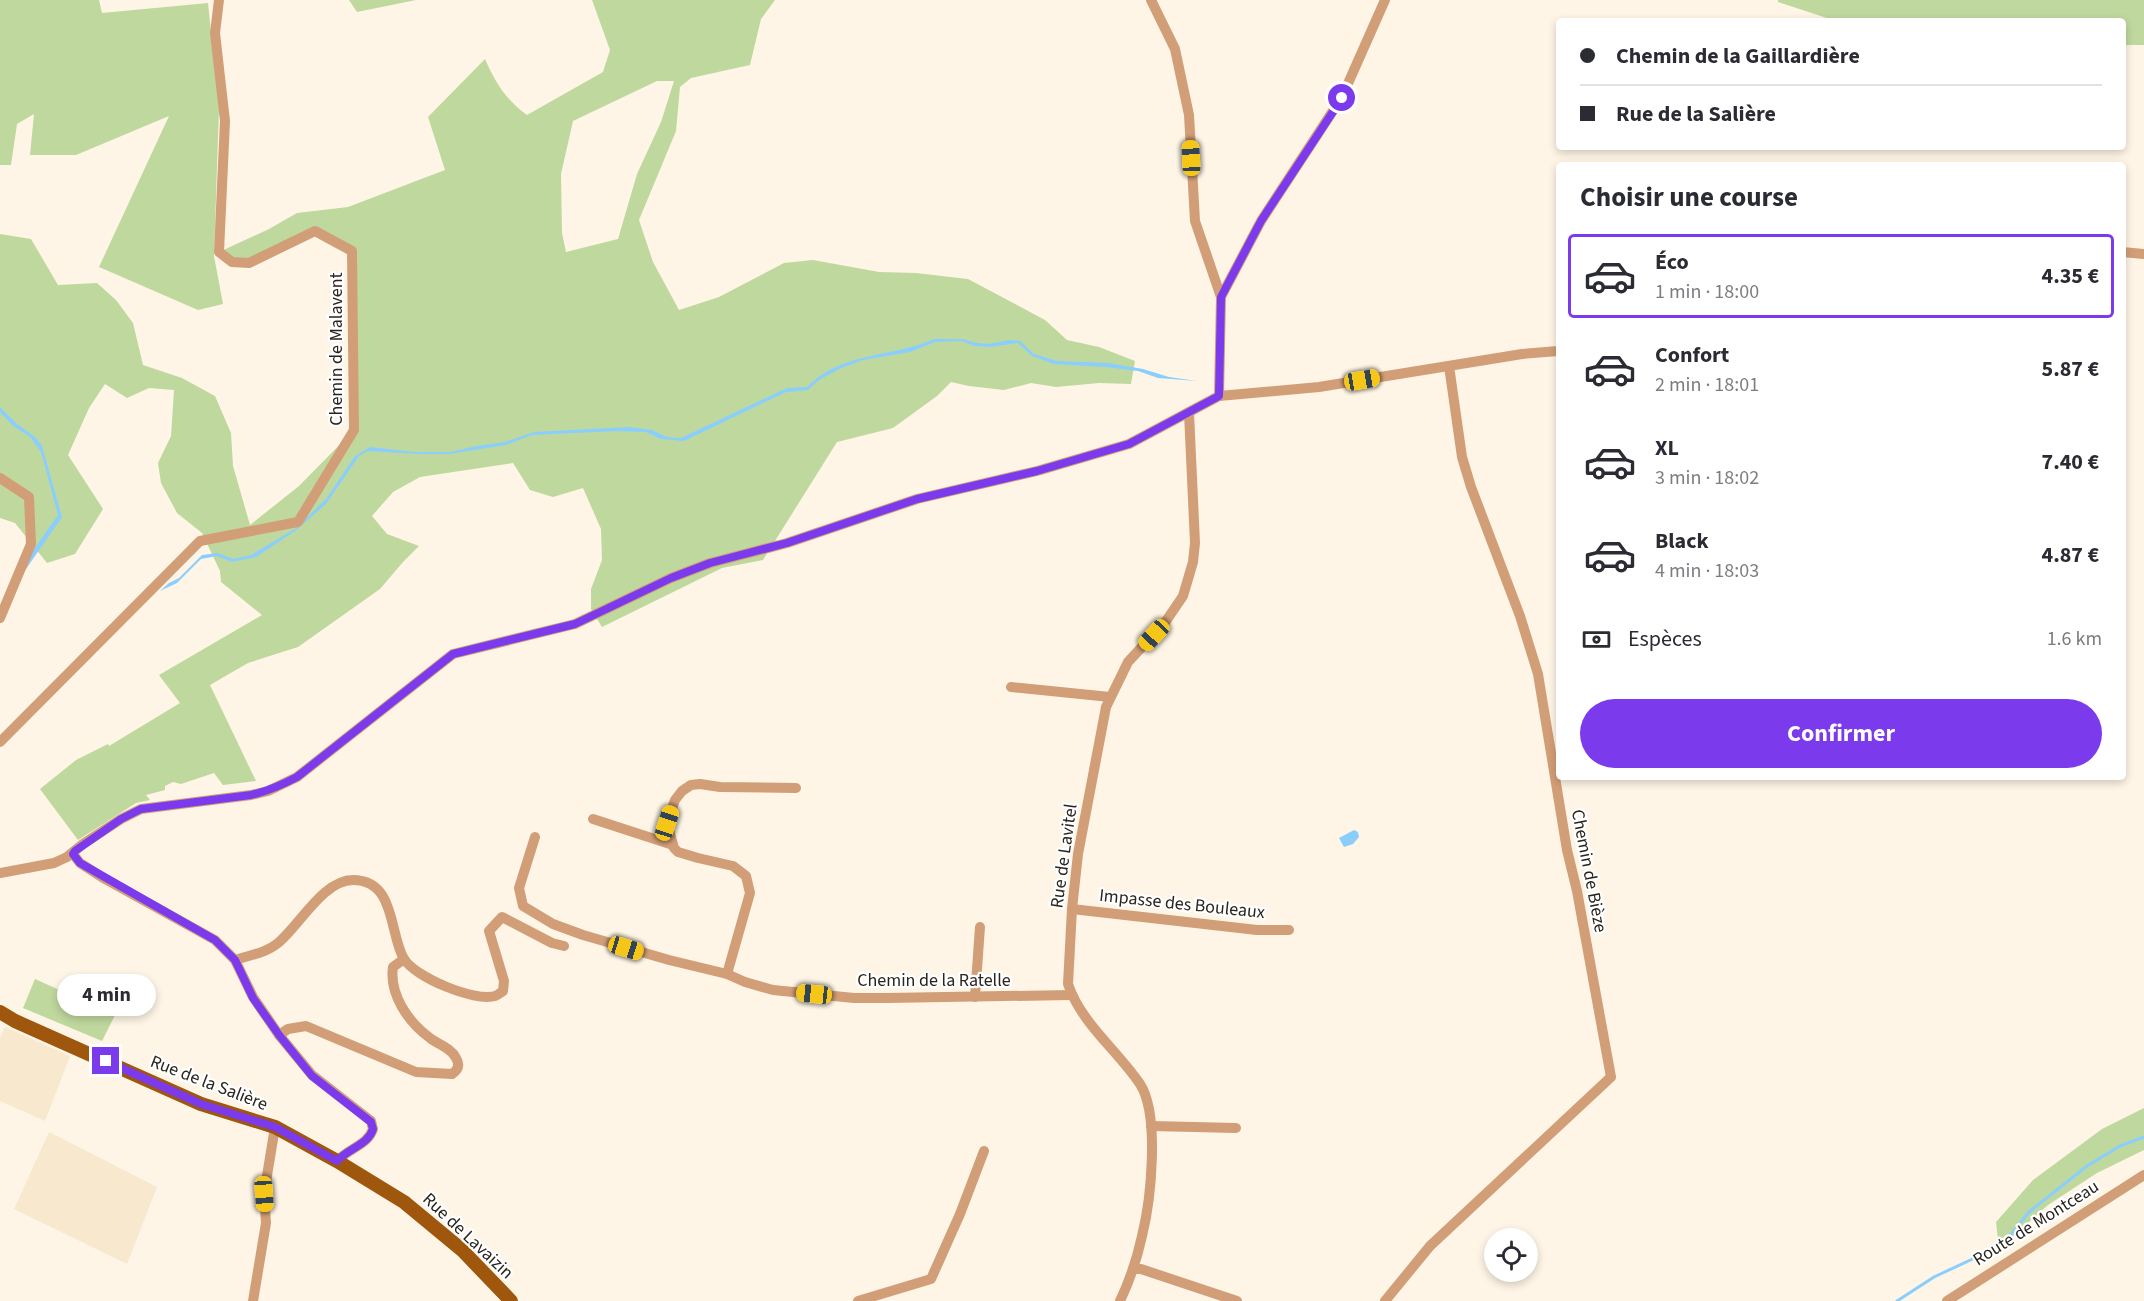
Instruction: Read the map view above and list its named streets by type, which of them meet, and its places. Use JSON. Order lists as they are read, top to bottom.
{
  "streets": {
    "main road": ["Rue de la Salière", "Rue de Lavaizin"],
    "street": [
      "Chemin de Malavent",
      "Rue de Lavitel",
      "Chemin de Bièze",
      "Impasse des Bouleaux",
      "Chemin de la Ratelle",
      "Route de Montceau"
    ]
  },
  "crossings": [
    ["Rue de Lavitel", "Impasse des Bouleaux"],
    ["Rue de Lavitel", "Chemin de la Ratelle"],
    ["Rue de la Salière", "Rue de Lavaizin"]
  ],
  "page": {
    "banner": ["Chemin de la Gaillardière", "Rue de la Salière"],
    "heading": "Choisir une course",
    "list": [
      {
        "name": "Éco",
        "note": "1 min · 18:00",
        "value": "4.35 €"
      },
      {
        "name": "Confort",
        "note": "2 min · 18:01",
        "value": "5.87 €"
      },
      {
        "name": "XL",
        "note": "3 min · 18:02",
        "value": "7.40 €"
      },
      {
        "name": "Black",
        "note": "4 min · 18:03",
        "value": "4.87 €"
      }
    ],
    "pay": ["Espèces", "1.6 km"],
    "buttons": "Confirmer",
    "bubble": "4 min"
  }
}
